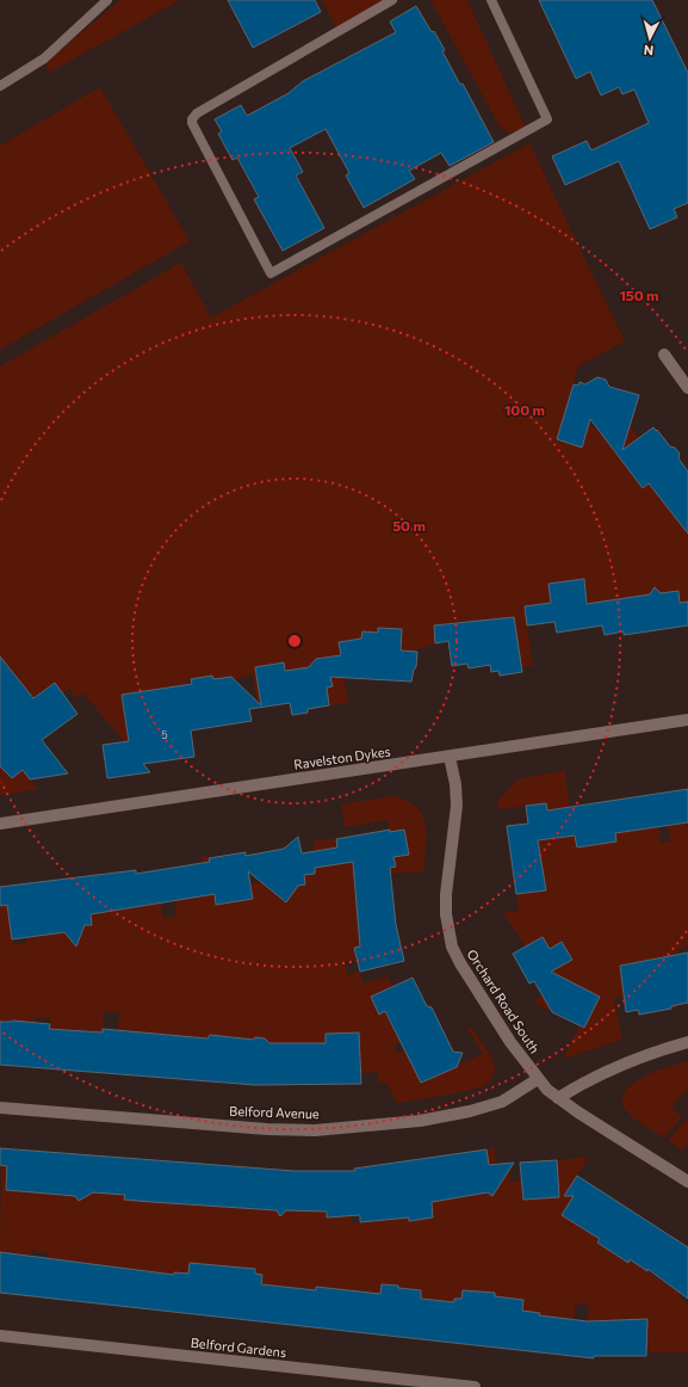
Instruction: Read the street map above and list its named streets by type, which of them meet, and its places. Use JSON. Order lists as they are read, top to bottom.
{
  "streets": {
    "street": [
      "Ravelston Dykes",
      "Orchard Road South",
      "Belford Avenue",
      "Belford Gardens"
    ]
  },
  "crossings": [
    ["Ravelston Dykes", "Orchard Road South"],
    ["Orchard Road South", "Belford Avenue"]
  ],
  "house_numbers": ["5"],
  "north": "bottom",
  "rings": ["150 m", "100 m", "50 m"]
}
